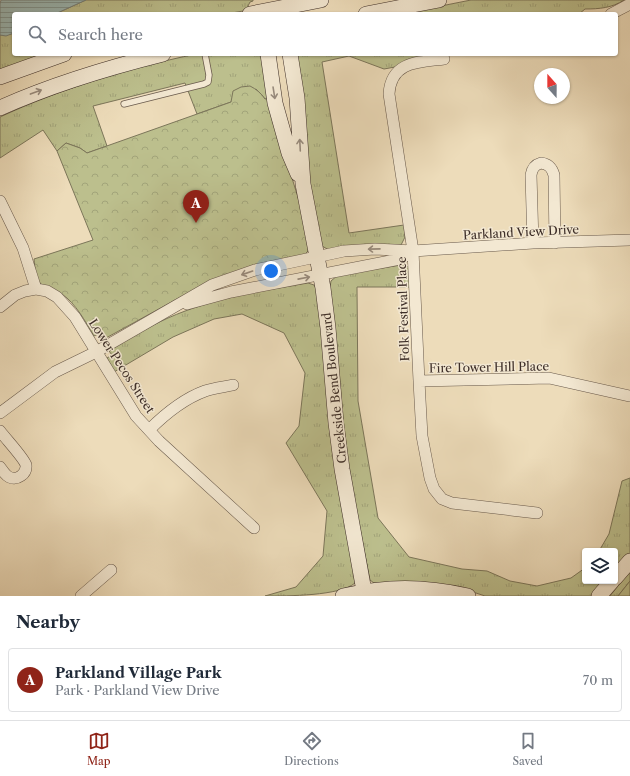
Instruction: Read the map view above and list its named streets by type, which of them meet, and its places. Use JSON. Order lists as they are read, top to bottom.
{
  "streets": {
    "street": [
      "Parkland View Drive",
      "Folk Festival Place",
      "Lower Pecos Street",
      "Fire Tower Hill Place",
      "Creekside Bend Boulevard"
    ]
  },
  "crossings": [
    ["Parkland View Drive", "Folk Festival Place"],
    ["Parkland View Drive", "Lower Pecos Street"],
    ["Parkland View Drive", "Creekside Bend Boulevard"],
    ["Folk Festival Place", "Fire Tower Hill Place"]
  ],
  "north": "top",
  "page": {
    "search": "Search here",
    "pins": "A",
    "heading": "Nearby",
    "list": [
      {
        "mark": "A",
        "name": "Parkland Village Park",
        "note": "Park · Parkland View Drive",
        "value": "70 m"
      }
    ],
    "nav": ["Map", "Directions", "Saved"]
  }
}
